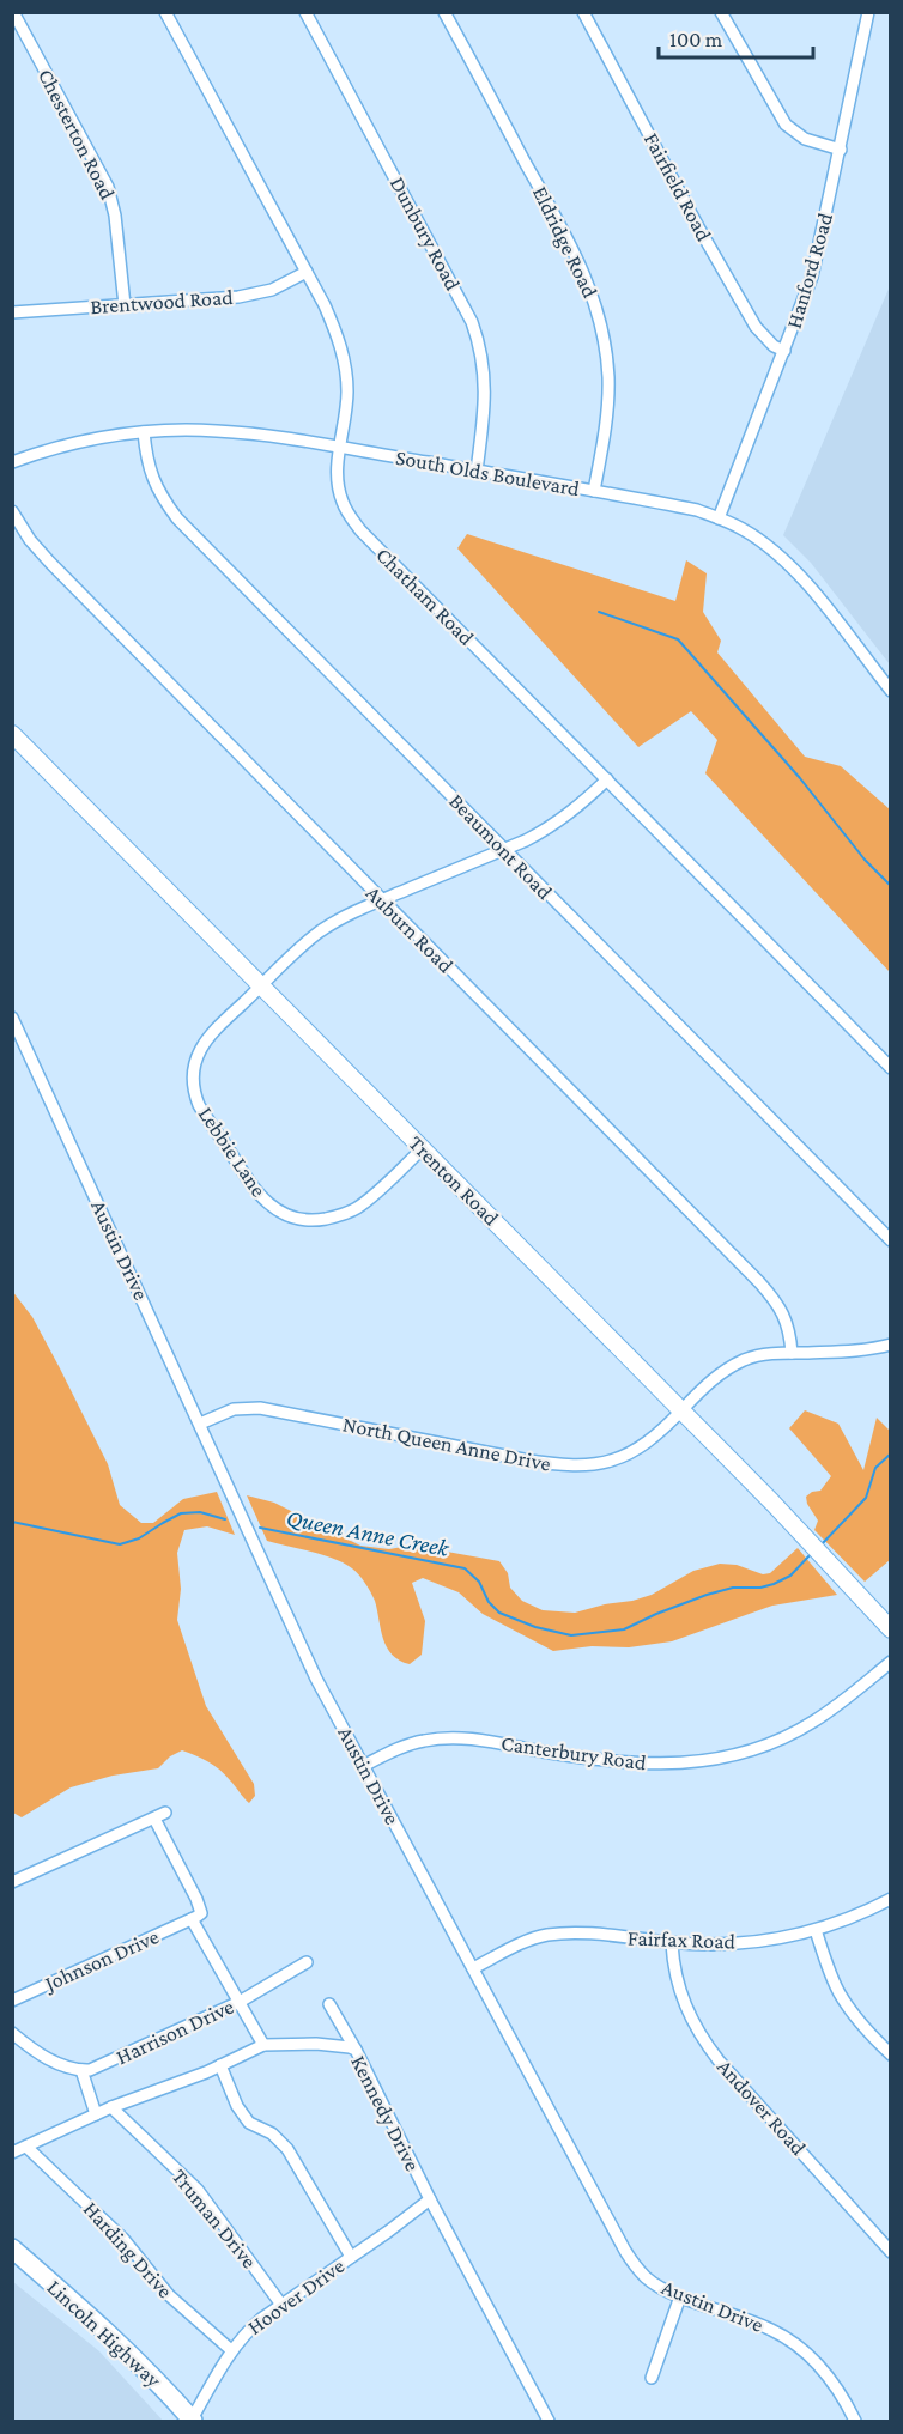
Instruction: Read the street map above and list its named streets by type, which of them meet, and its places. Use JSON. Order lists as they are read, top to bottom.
{
  "streets": {
    "main road": ["Trenton Road", "Lincoln Highway"],
    "street": [
      "Chesterton Road",
      "Fairfield Road",
      "Dunbury Road",
      "Eldridge Road",
      "Hanford Road",
      "Brentwood Road",
      "South Olds Boulevard",
      "Chatham Road",
      "Beaumont Road",
      "Auburn Road",
      "Lebbie Lane",
      "Austin Drive",
      "North Queen Anne Drive",
      "Canterbury Road",
      "Fairfax Road",
      "Johnson Drive",
      "Harrison Drive",
      "Andover Road",
      "Kennedy Drive",
      "Truman Drive",
      "Harding Drive",
      "Hoover Drive"
    ]
  },
  "crossings": [
    ["Chesterton Road", "Brentwood Road"],
    ["Fairfield Road", "Hanford Road"],
    ["Dunbury Road", "South Olds Boulevard"],
    ["Eldridge Road", "South Olds Boulevard"],
    ["Hanford Road", "South Olds Boulevard"],
    ["Brentwood Road", "Chatham Road"],
    ["South Olds Boulevard", "Chatham Road"],
    ["South Olds Boulevard", "Beaumont Road"],
    ["Chatham Road", "Lebbie Lane"],
    ["Beaumont Road", "Lebbie Lane"],
    ["Auburn Road", "Lebbie Lane"],
    ["Auburn Road", "North Queen Anne Drive"],
    ["Lebbie Lane", "Trenton Road"],
    ["Trenton Road", "North Queen Anne Drive"],
    ["Austin Drive", "North Queen Anne Drive"],
    ["Austin Drive", "Canterbury Road"],
    ["Austin Drive", "Fairfax Road"],
    ["Fairfax Road", "Andover Road"],
    ["Kennedy Drive", "Truman Drive"],
    ["Kennedy Drive", "Harding Drive"],
    ["Kennedy Drive", "Hoover Drive"],
    ["Truman Drive", "Hoover Drive"],
    ["Harding Drive", "Hoover Drive"],
    ["Hoover Drive", "Lincoln Highway"]
  ],
  "water": ["Queen Anne Creek"],
  "scale_bar": "100 m"
}
